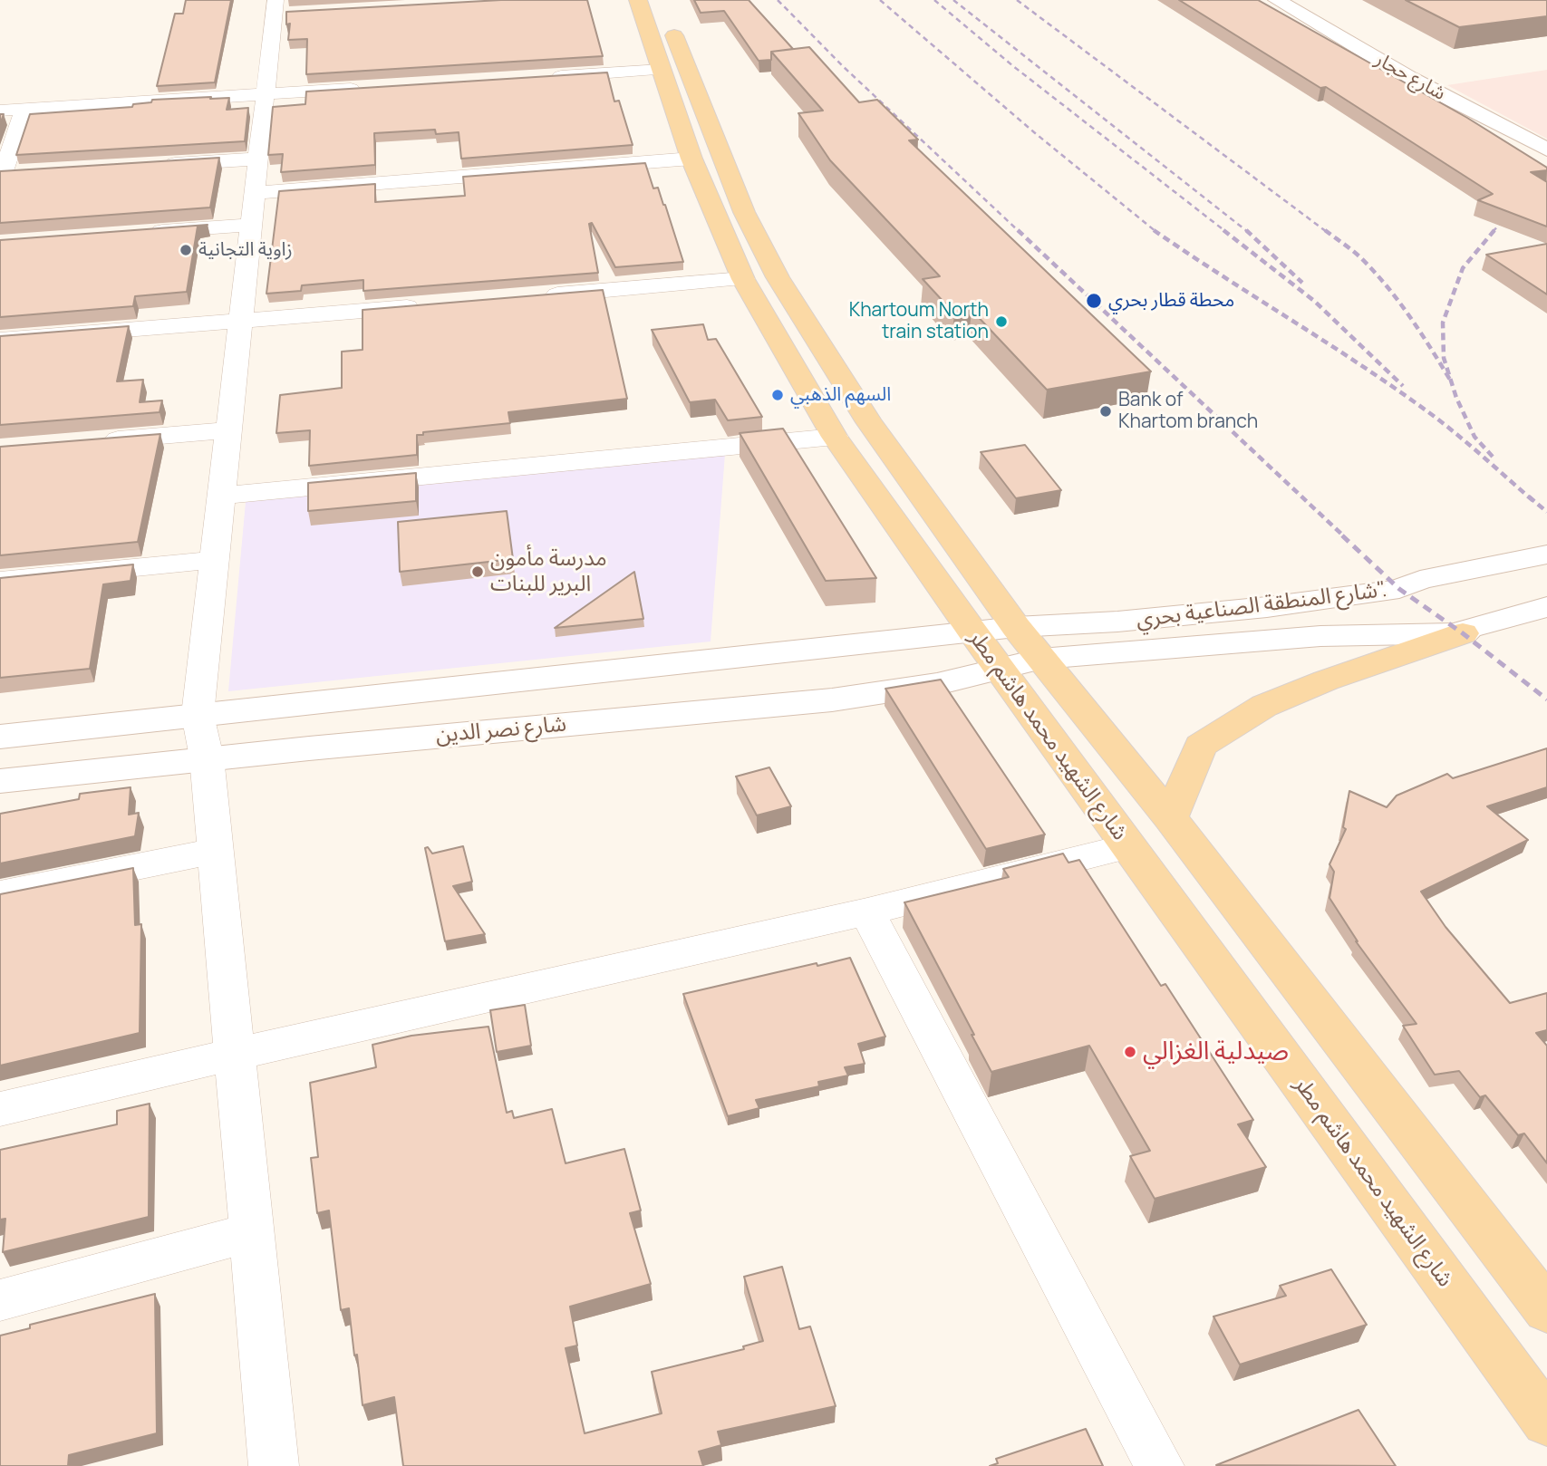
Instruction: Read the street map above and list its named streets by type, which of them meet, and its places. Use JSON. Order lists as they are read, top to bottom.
{
  "streets": {
    "main road": ["شارع الشهيد محمد هاشم مطر"],
    "street": ["شارع حجار", "شارع المنطقة الصناعية بحري\".", "شارع نصر الدين"]
  },
  "crossings": [
    ["شارع المنطقة الصناعية بحري\".", "شارع نصر الدين"],
    ["شارع المنطقة الصناعية بحري\".", "شارع الشهيد محمد هاشم مطر"],
    ["شارع نصر الدين", "شارع الشهيد محمد هاشم مطر"]
  ],
  "places": [
    "زاوية التجانية",
    "محطة قطار بحري",
    "Khartoum North train station",
    "السهم الذهبي",
    "Bank of Khartom branch",
    "مدرسة مأمون البرير للبنات",
    "صيدلية الغزالي"
  ]
}
